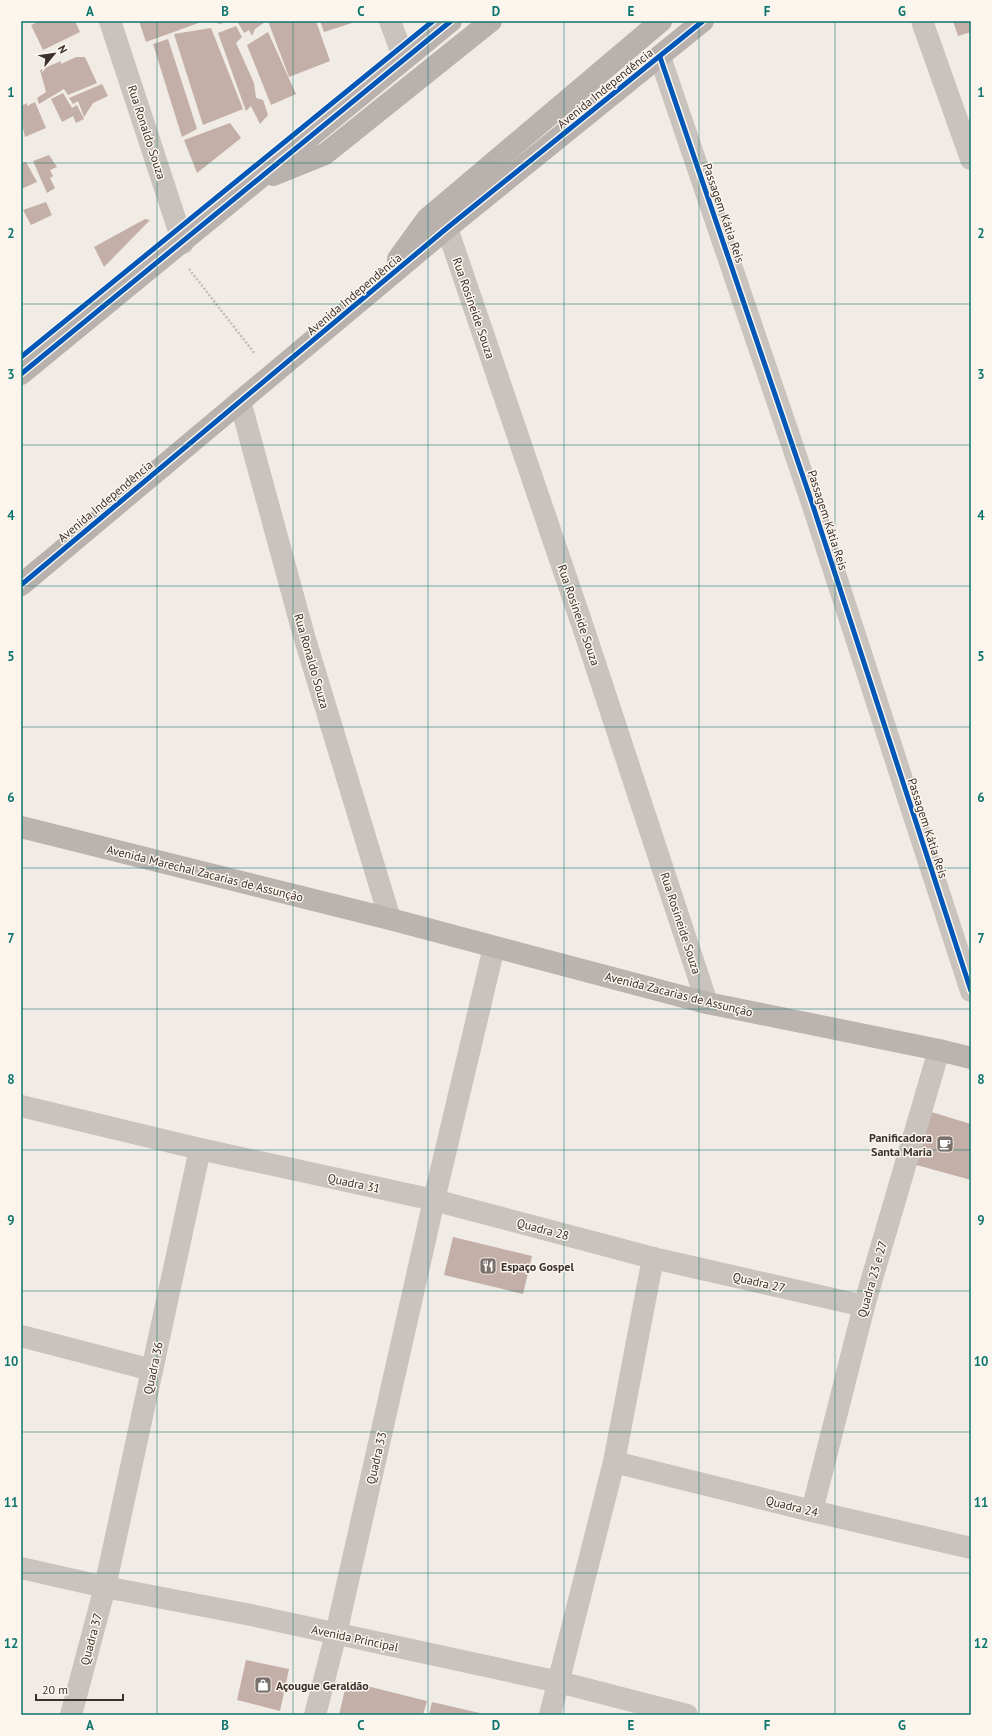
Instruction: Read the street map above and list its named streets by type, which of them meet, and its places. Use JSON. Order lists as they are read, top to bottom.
{
  "streets": {
    "main road": ["Avenida Independência", "Avenida Marechal Zacarias de Assunção", "Avenida Zacarias de Assunção"],
    "street": [
      "Rua Ronaldo Souza",
      "Passagem Kátia Reis",
      "Rua Rosineide Souza",
      "Quadra 31",
      "Quadra 28",
      "Quadra 23 e 27",
      "Quadra 27",
      "Quadra 36",
      "Quadra 33",
      "Quadra 24",
      "Avenida Principal",
      "Quadra 37"
    ]
  },
  "crossings": [
    ["Avenida Independência", "Rua Ronaldo Souza"],
    ["Avenida Independência", "Passagem Kátia Reis"],
    ["Avenida Independência", "Rua Rosineide Souza"],
    ["Rua Ronaldo Souza", "Avenida Marechal Zacarias de Assunção"],
    ["Rua Ronaldo Souza", "Avenida Zacarias de Assunção"],
    ["Rua Rosineide Souza", "Avenida Zacarias de Assunção"],
    ["Avenida Marechal Zacarias de Assunção", "Avenida Zacarias de Assunção"],
    ["Avenida Zacarias de Assunção", "Quadra 23 e 27"],
    ["Quadra 31", "Quadra 28"],
    ["Quadra 31", "Quadra 36"],
    ["Quadra 31", "Quadra 33"],
    ["Quadra 28", "Quadra 27"],
    ["Quadra 28", "Quadra 33"],
    ["Quadra 23 e 27", "Quadra 27"],
    ["Quadra 23 e 27", "Quadra 24"],
    ["Quadra 36", "Avenida Principal"],
    ["Quadra 36", "Quadra 37"],
    ["Quadra 33", "Avenida Principal"],
    ["Avenida Principal", "Quadra 37"]
  ],
  "places": {
    "cafe": ["Panificadora Santa Maria"],
    "restaurant": ["Espaço Gospel"],
    "shop": ["Açougue Geraldão"]
  },
  "scale_bar": "20 m",
  "north": "top right",
  "grid": {
    "columns": [
      "A",
      "B",
      "C",
      "D",
      "E",
      "F",
      "G"
    ],
    "rows": [
      "1",
      "2",
      "3",
      "4",
      "5",
      "6",
      "7",
      "8",
      "9",
      "10",
      "11",
      "12"
    ]
  }
}
